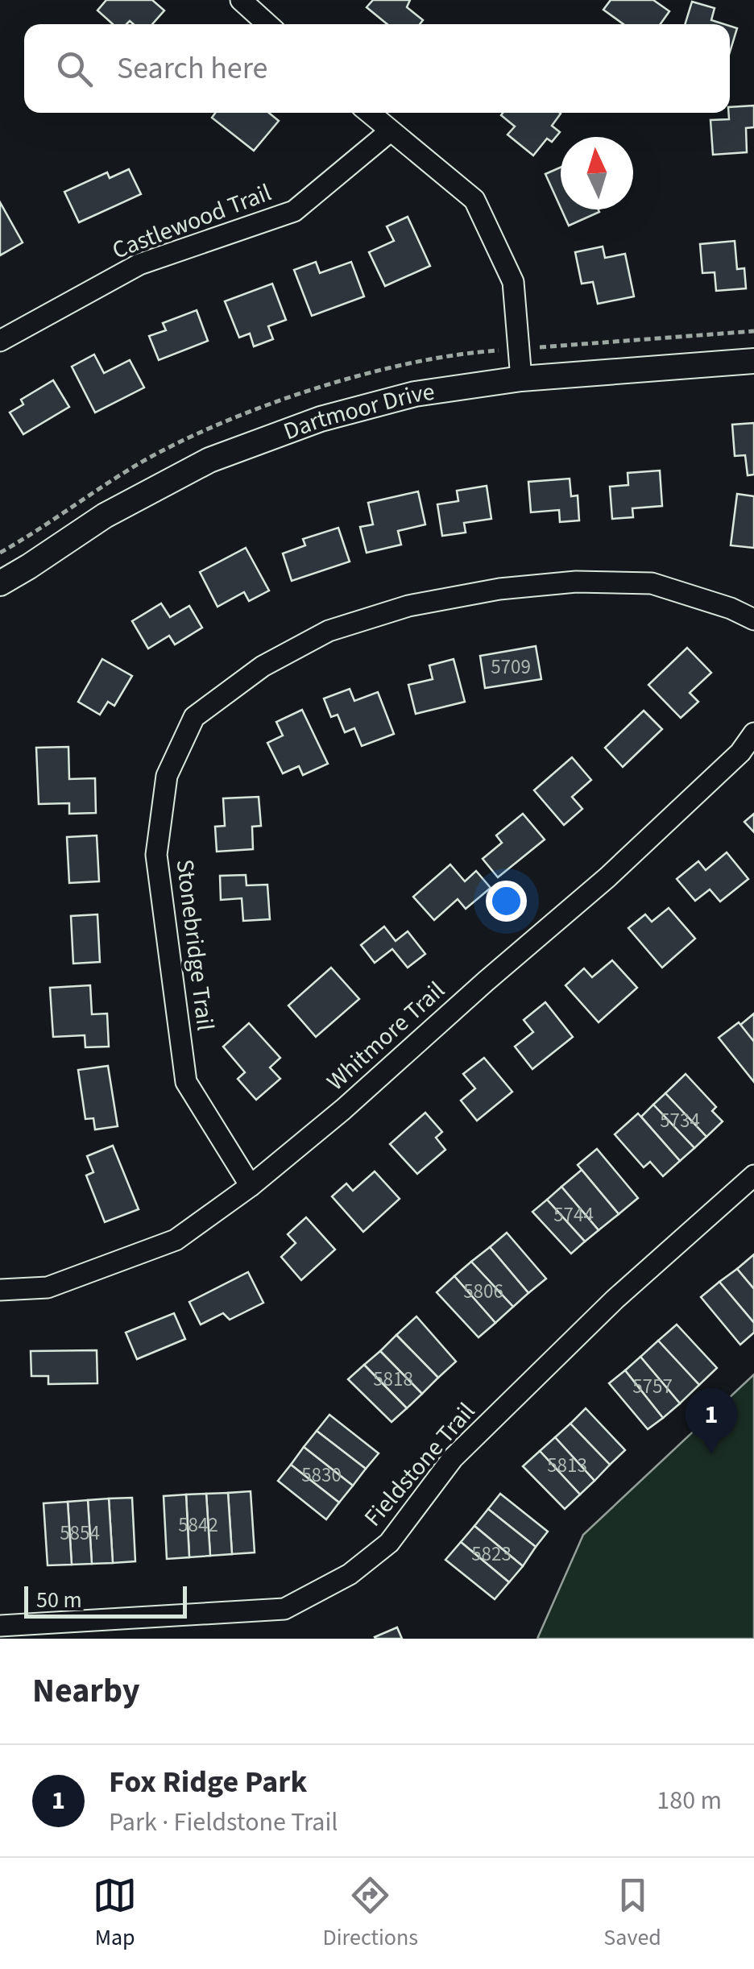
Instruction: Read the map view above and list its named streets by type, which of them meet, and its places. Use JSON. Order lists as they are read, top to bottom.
{
  "streets": {
    "street": [
      "Castlewood Trail",
      "Dartmoor Drive",
      "Stonebridge Trail",
      "Whitmore Trail",
      "Fieldstone Trail"
    ]
  },
  "crossings": [
    ["Stonebridge Trail", "Whitmore Trail"]
  ],
  "house_numbers": [
    "5709",
    "5734",
    "5744",
    "5806",
    "5818",
    "5757",
    "5813",
    "5830",
    "5842",
    "5854",
    "5823"
  ],
  "scale_bar": "50 m",
  "north": "top",
  "page": {
    "search": "Search here",
    "pins": "1",
    "scale": "50 m",
    "heading": "Nearby",
    "list": [
      {
        "mark": "1",
        "name": "Fox Ridge Park",
        "note": "Park · Fieldstone Trail",
        "value": "180 m"
      }
    ],
    "nav": ["Map", "Directions", "Saved"]
  }
}
